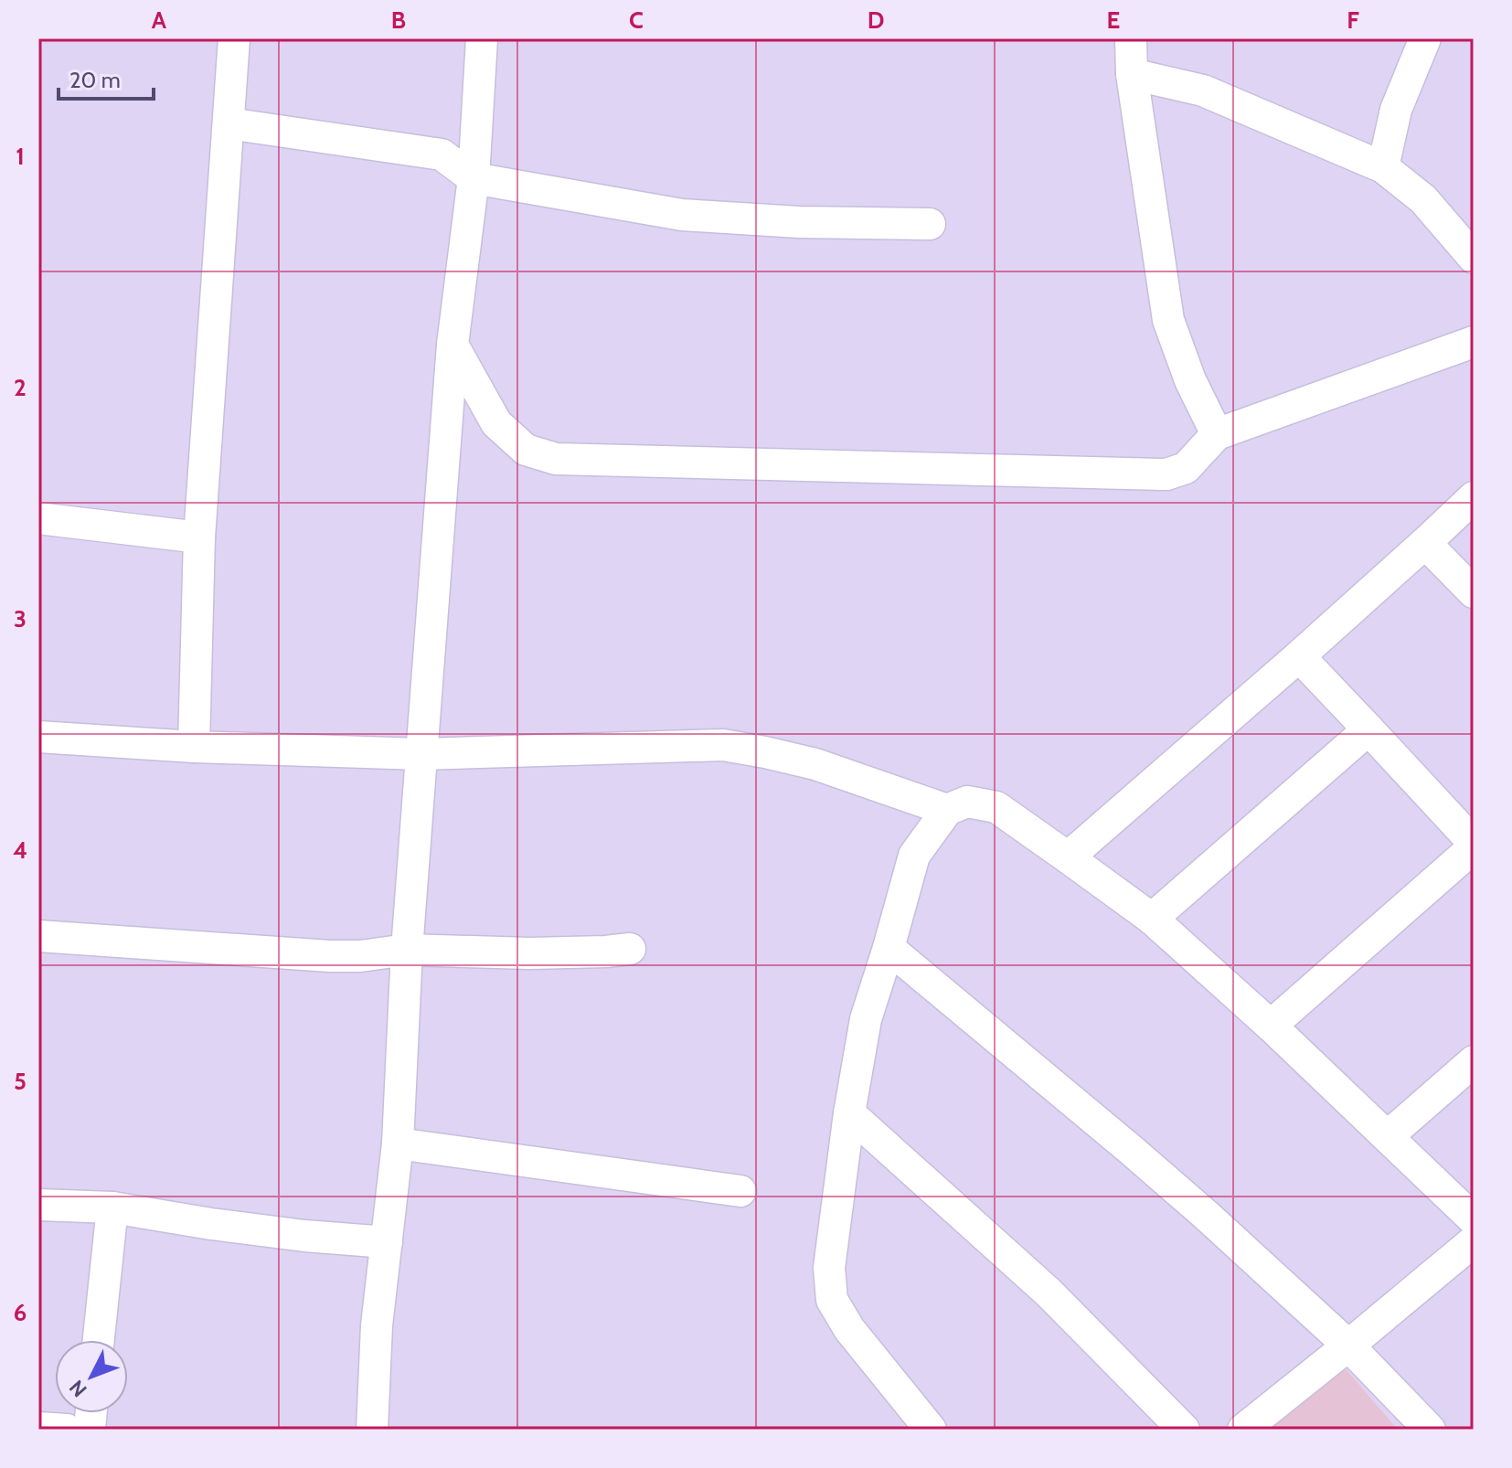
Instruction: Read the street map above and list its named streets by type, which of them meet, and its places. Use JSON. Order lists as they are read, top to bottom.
{
  "scale_bar": "20 m",
  "north": "bottom left",
  "grid": {
    "columns": [
      "A",
      "B",
      "C",
      "D",
      "E",
      "F"
    ],
    "rows": [
      "1",
      "2",
      "3",
      "4",
      "5",
      "6"
    ]
  }
}
